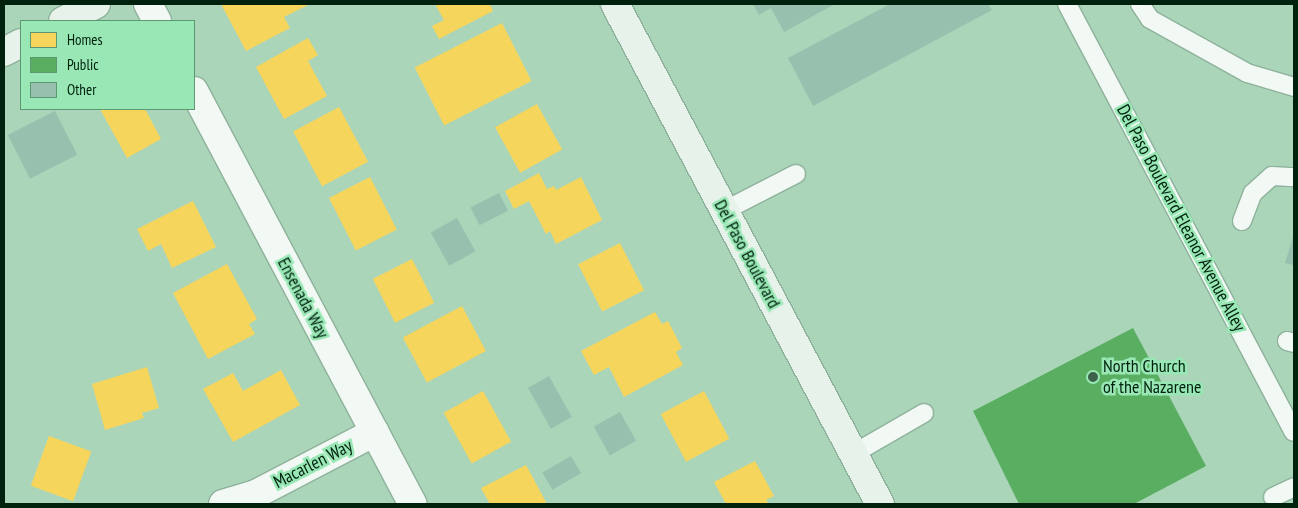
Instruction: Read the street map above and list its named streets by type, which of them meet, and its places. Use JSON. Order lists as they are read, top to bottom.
{
  "streets": {
    "main road": ["Del Paso Boulevard"],
    "street": ["Ensenada Way", "Macarlen Way"],
    "lane": ["Del Paso Boulevard Eleanor Avenue Alley"]
  },
  "crossings": [
    ["Ensenada Way", "Macarlen Way"]
  ],
  "places": ["North Church of the Nazarene"],
  "legend": ["Homes", "Public", "Other"]
}
